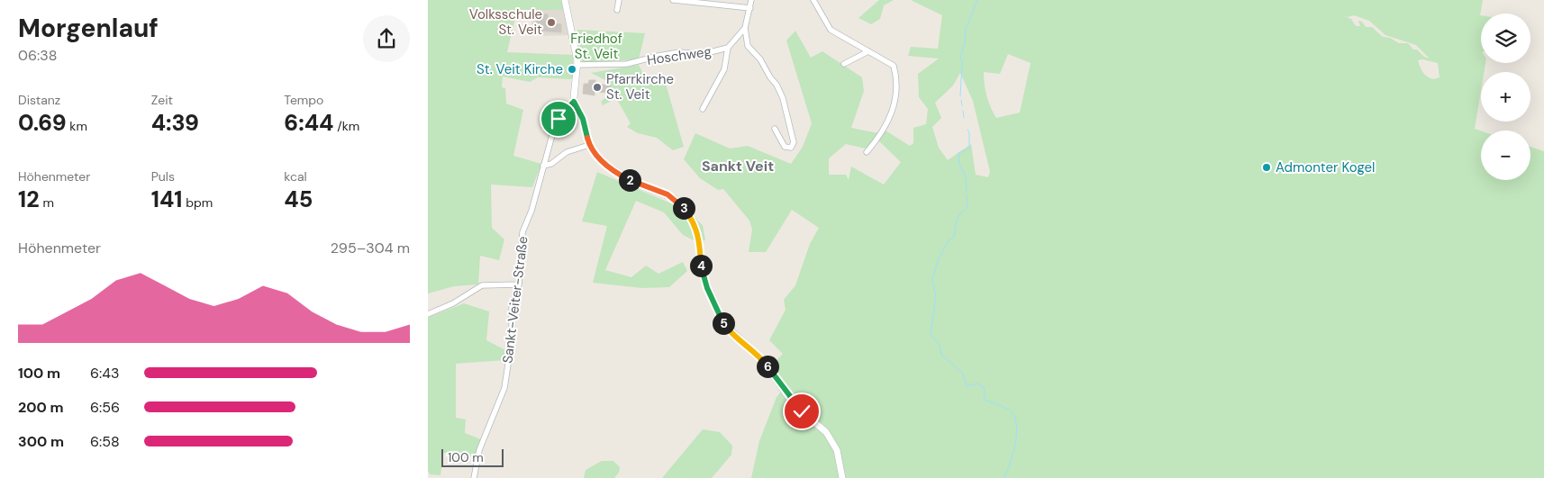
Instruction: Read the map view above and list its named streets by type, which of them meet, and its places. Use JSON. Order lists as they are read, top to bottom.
{
  "streets": {
    "street": ["Hoschweg", "Sankt-Veiter-Straße"]
  },
  "districts": ["Sankt Veit"],
  "parks": ["Friedhof St. Veit"],
  "places": [
    "Volksschule St. Veit",
    "St. Veit Kirche",
    "Pfarrkirche St. Veit",
    "Admonter Kogel"
  ],
  "scale_bar": "100 m",
  "page": {
    "heading": ["Morgenlauf", "06:38"],
    "map_buttons": ["+", "−"],
    "stats": [
      ["Distanz", "0.69 km"],
      ["Zeit", "4:39"],
      ["Tempo", "6:44 /km"],
      ["Höhenmeter", "12 m"],
      ["Puls", "141 bpm"],
      ["kcal", "45"]
    ],
    "pins": [
      "2",
      "3",
      "4",
      "5",
      "6"
    ],
    "chart": ["Höhenmeter", "295–304 m"],
    "list": [
      {
        "name": "100 m",
        "note": "6:43"
      },
      {
        "name": "200 m",
        "note": "6:56"
      },
      {
        "name": "300 m",
        "note": "6:58"
      }
    ],
    "scale": "100 m"
  }
}
